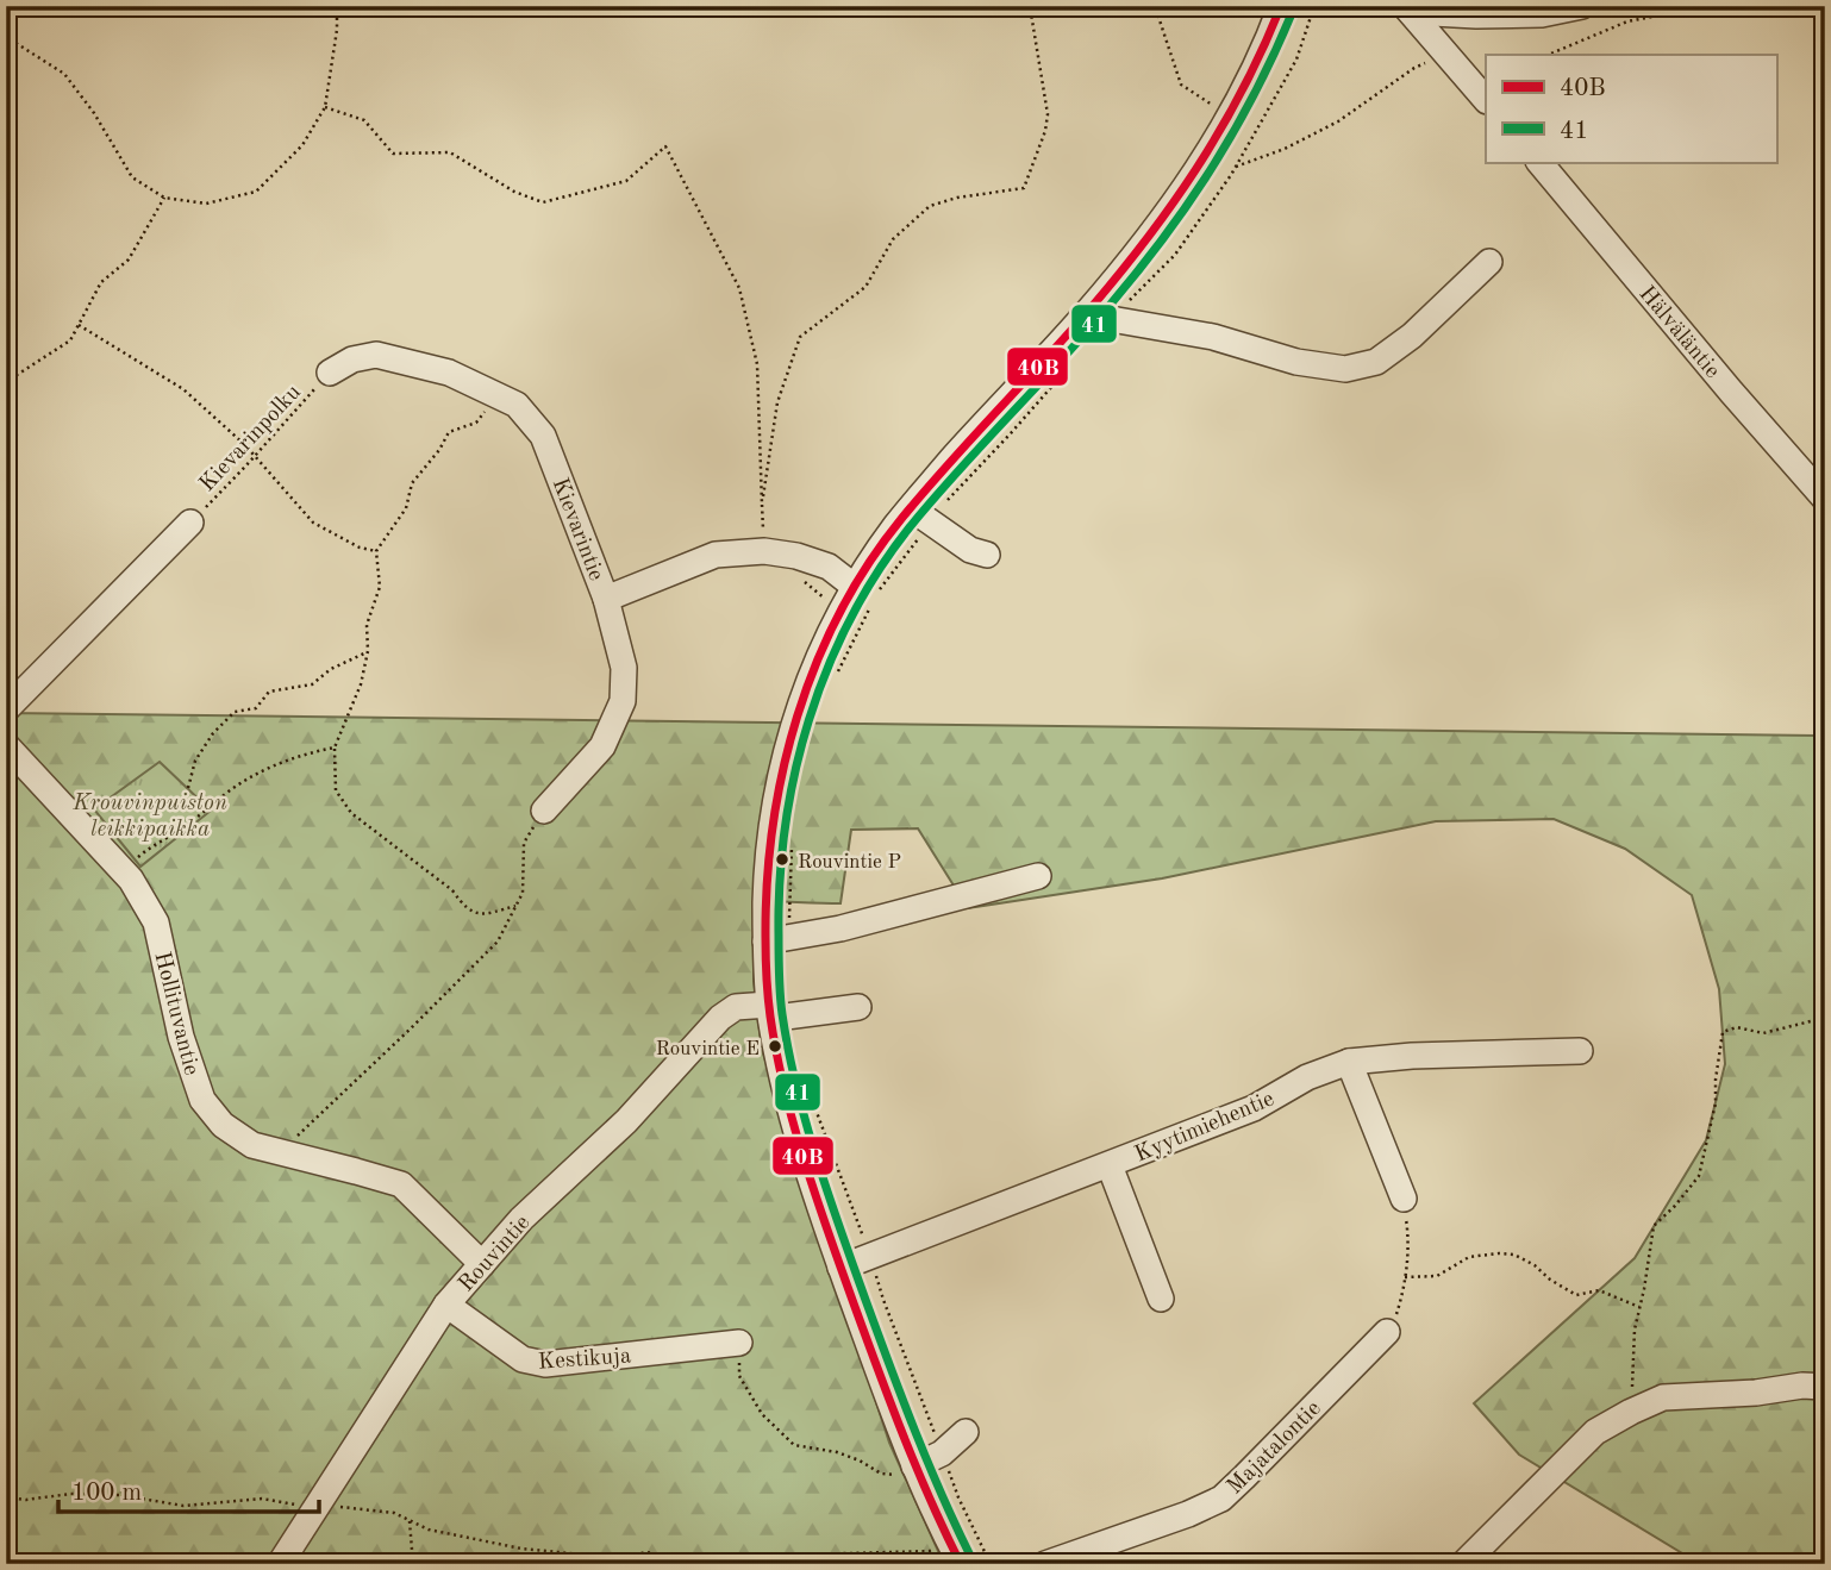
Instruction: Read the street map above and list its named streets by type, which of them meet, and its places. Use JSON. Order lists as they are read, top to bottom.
{
  "streets": {
    "street": [
      "Hälväläntie",
      "Kievarintie",
      "Hollituvantie",
      "Kyytimiehentie",
      "Rouvintie",
      "Kestikuja",
      "Majatalontie"
    ],
    "path": ["Kievarinpolku"]
  },
  "crossings": [
    ["Kievarinpolku", "Kievarintie"],
    ["Hollituvantie", "Rouvintie"],
    ["Rouvintie", "Kestikuja"]
  ],
  "parks": ["Krouvinpuiston leikkipaikka"],
  "places": ["Rouvintie P", "Rouvintie E"],
  "lines": ["transit line 40B", "transit line 41"],
  "legend": ["40B", "41"],
  "scale_bar": "100 m"
}
